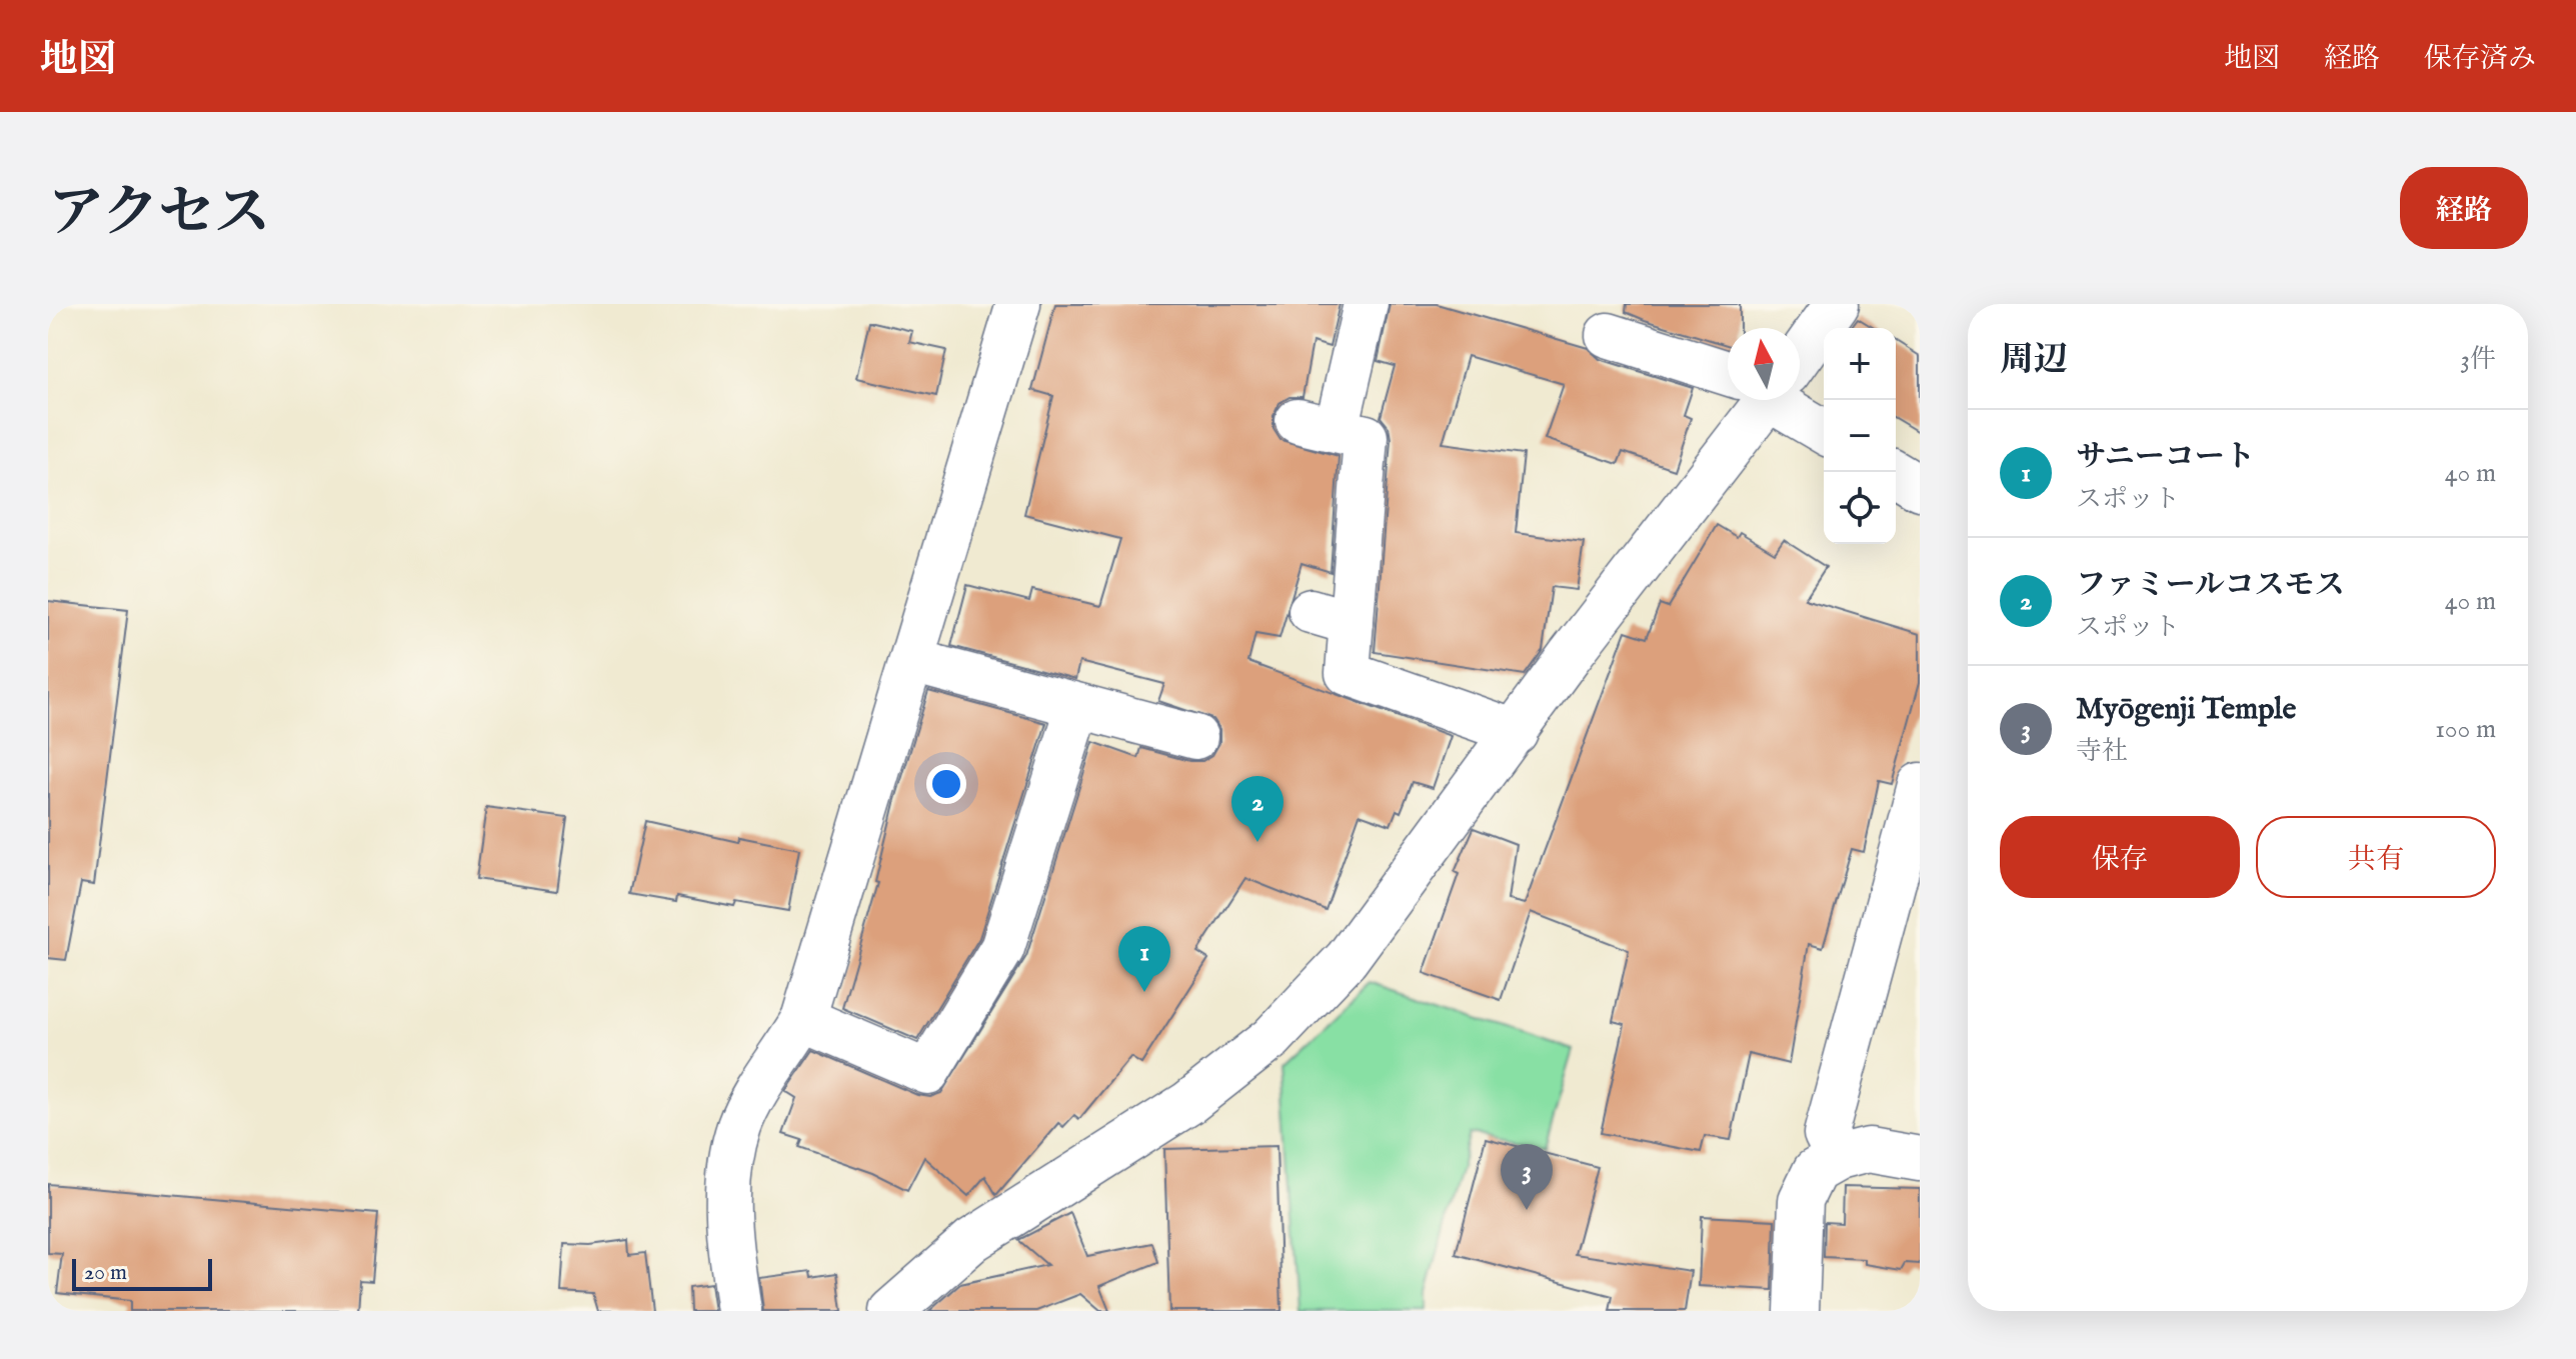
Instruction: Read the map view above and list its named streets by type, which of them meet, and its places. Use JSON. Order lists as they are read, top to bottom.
{
  "scale_bar": "20 m",
  "north": "top",
  "page": {
    "header": "地図",
    "nav": ["地図", "経路", "保存済み"],
    "title": "アクセス",
    "buttons": [
      "経路",
      ["保存", "共有"]
    ],
    "heading": ["周辺", "3件"],
    "map_buttons": ["+", "−"],
    "list": [
      {
        "mark": "1",
        "name": "サニーコート",
        "note": "スポット",
        "value": "40 m"
      },
      {
        "mark": "2",
        "name": "ファミールコスモス",
        "note": "スポット",
        "value": "40 m"
      },
      {
        "mark": "3",
        "name": "Myōgenji Temple",
        "note": "寺社",
        "value": "100 m"
      }
    ],
    "pins": ["2", "1", "3"],
    "scale": "20 m"
  }
}
